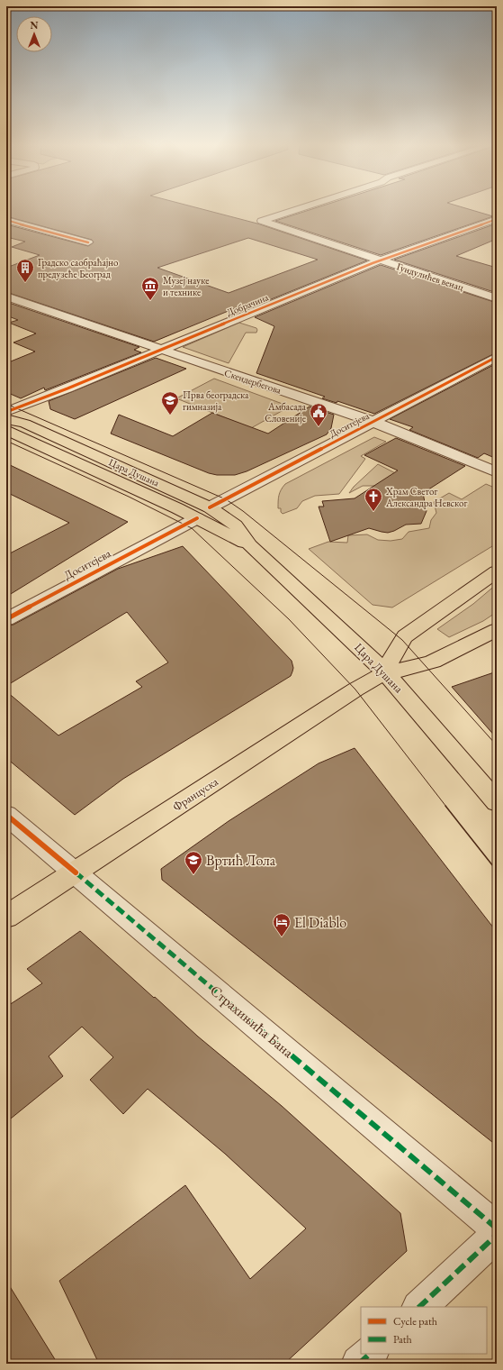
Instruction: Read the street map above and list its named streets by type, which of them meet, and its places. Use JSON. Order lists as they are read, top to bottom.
{
  "streets": {
    "main road": ["Цара Душана", "Француска"],
    "street": [
      "Гундулићев венац",
      "Добрачина",
      "Скендербегова",
      "Доситејева",
      "Страхињића Бана"
    ]
  },
  "crossings": [
    ["Гундулићев венац", "Добрачина"],
    ["Добрачина", "Скендербегова"],
    ["Скендербегова", "Доситејева"],
    ["Доситејева", "Цара Душана"],
    ["Цара Душана", "Француска"],
    ["Француска", "Страхињића Бана"]
  ],
  "places": {
    "building": ["Градско саобраћајно предузеће Београд"],
    "museum": ["Музеј науке и технике"],
    "school or university": ["Прва београдска гимназија", "Вртић Лола"],
    "public building": ["Амбасада Словеније"],
    "church": ["Храм Светог Александра Невског"],
    "hotel": ["El Diablo"]
  },
  "legend": ["Cycle path", "Path"],
  "north": "top"
}
